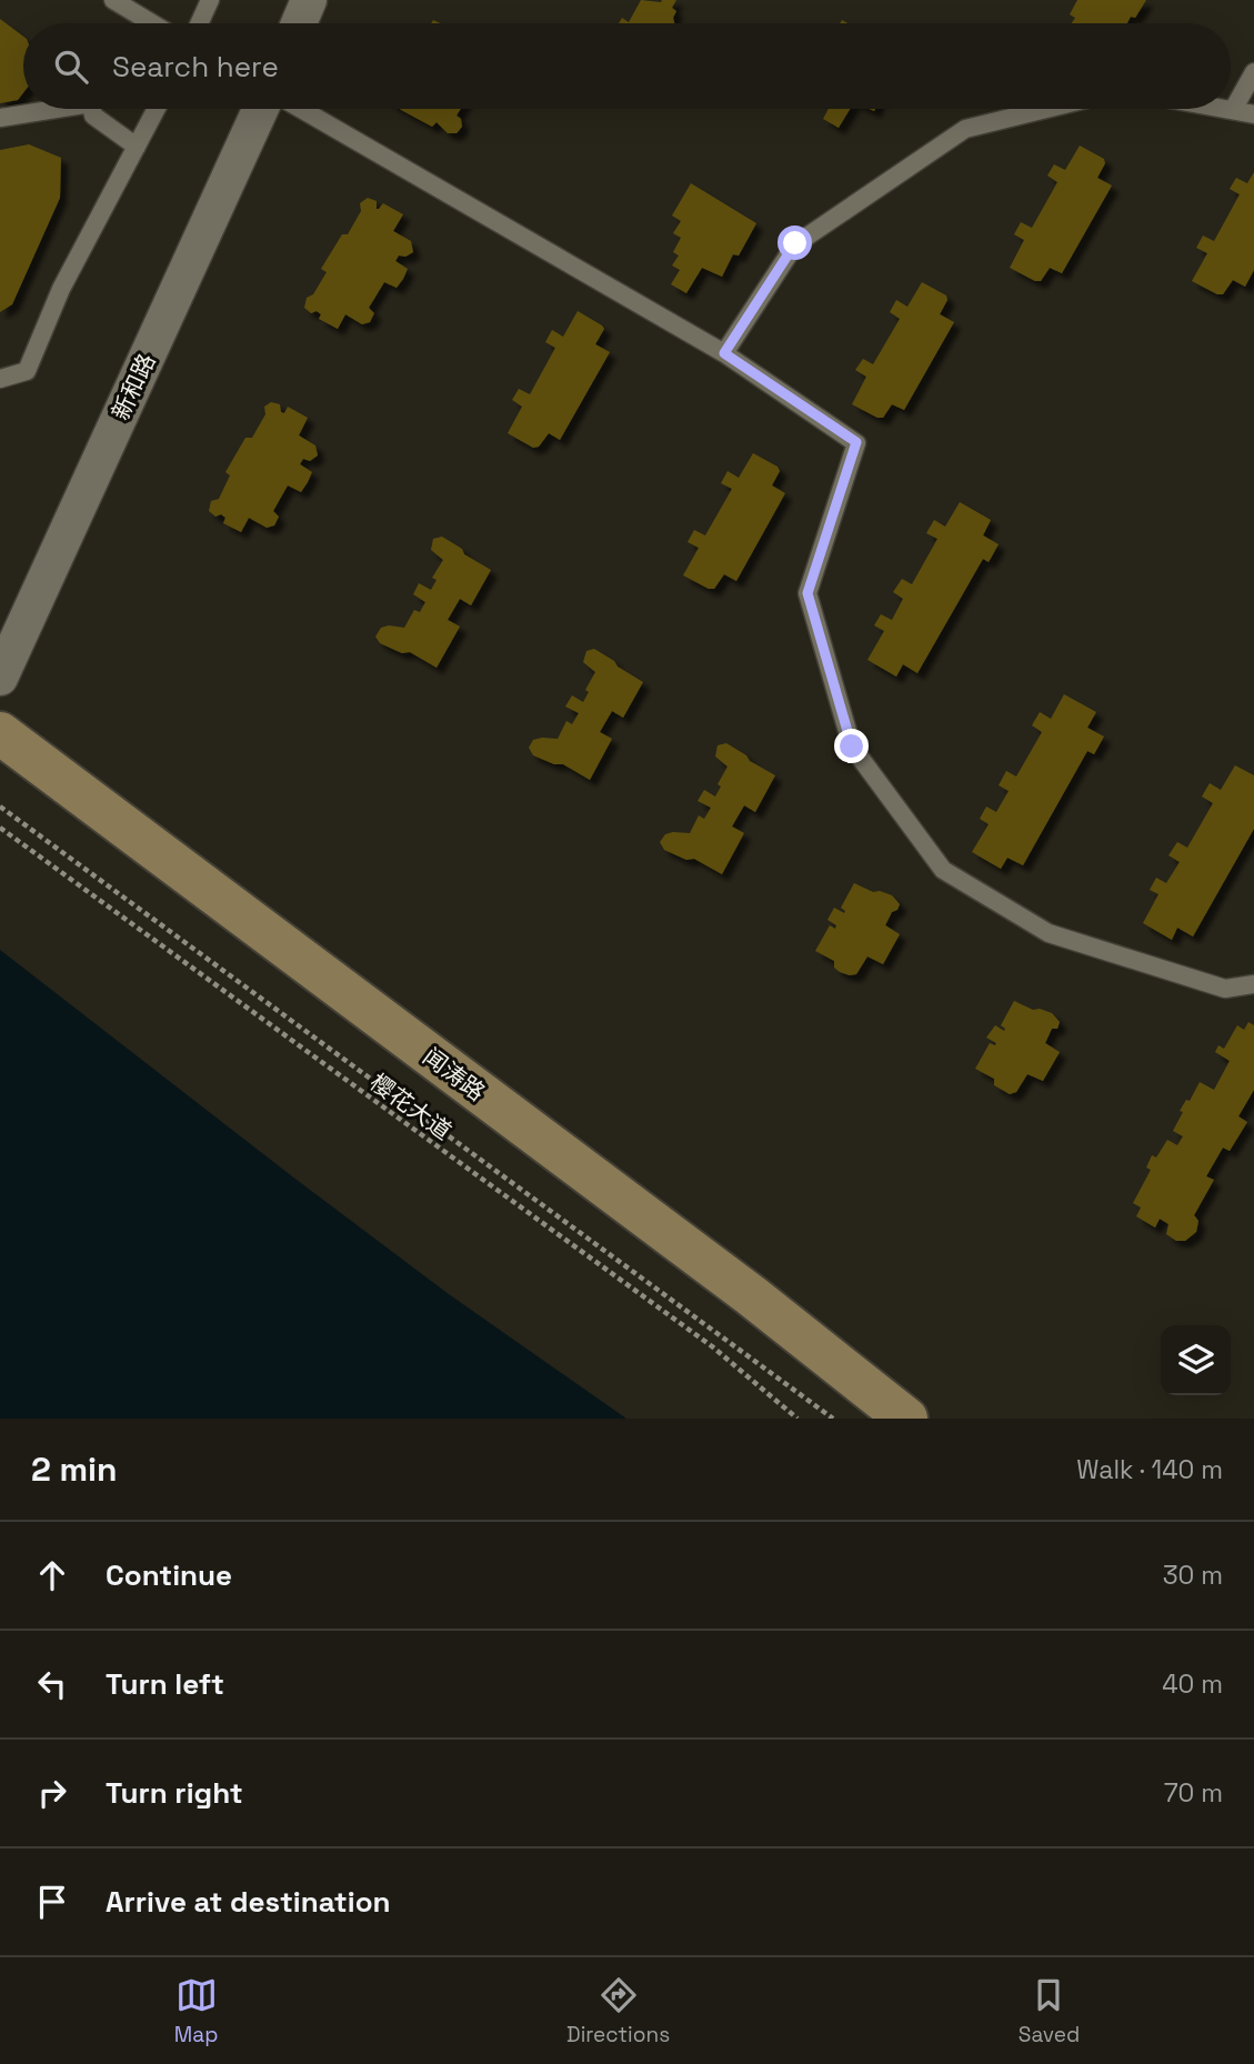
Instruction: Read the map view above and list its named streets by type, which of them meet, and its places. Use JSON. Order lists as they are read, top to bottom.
{
  "streets": {
    "main road": ["闻涛路"],
    "street": ["新和路"],
    "path": ["樱花大道"]
  },
  "page": {
    "search": "Search here",
    "heading": ["2 min", "Walk · 140 m"],
    "list": [
      ["Continue", "30 m"],
      ["Turn left", "40 m"],
      ["Turn right", "70 m"],
      "Arrive at destination"
    ],
    "nav": ["Map", "Directions", "Saved"]
  }
}
